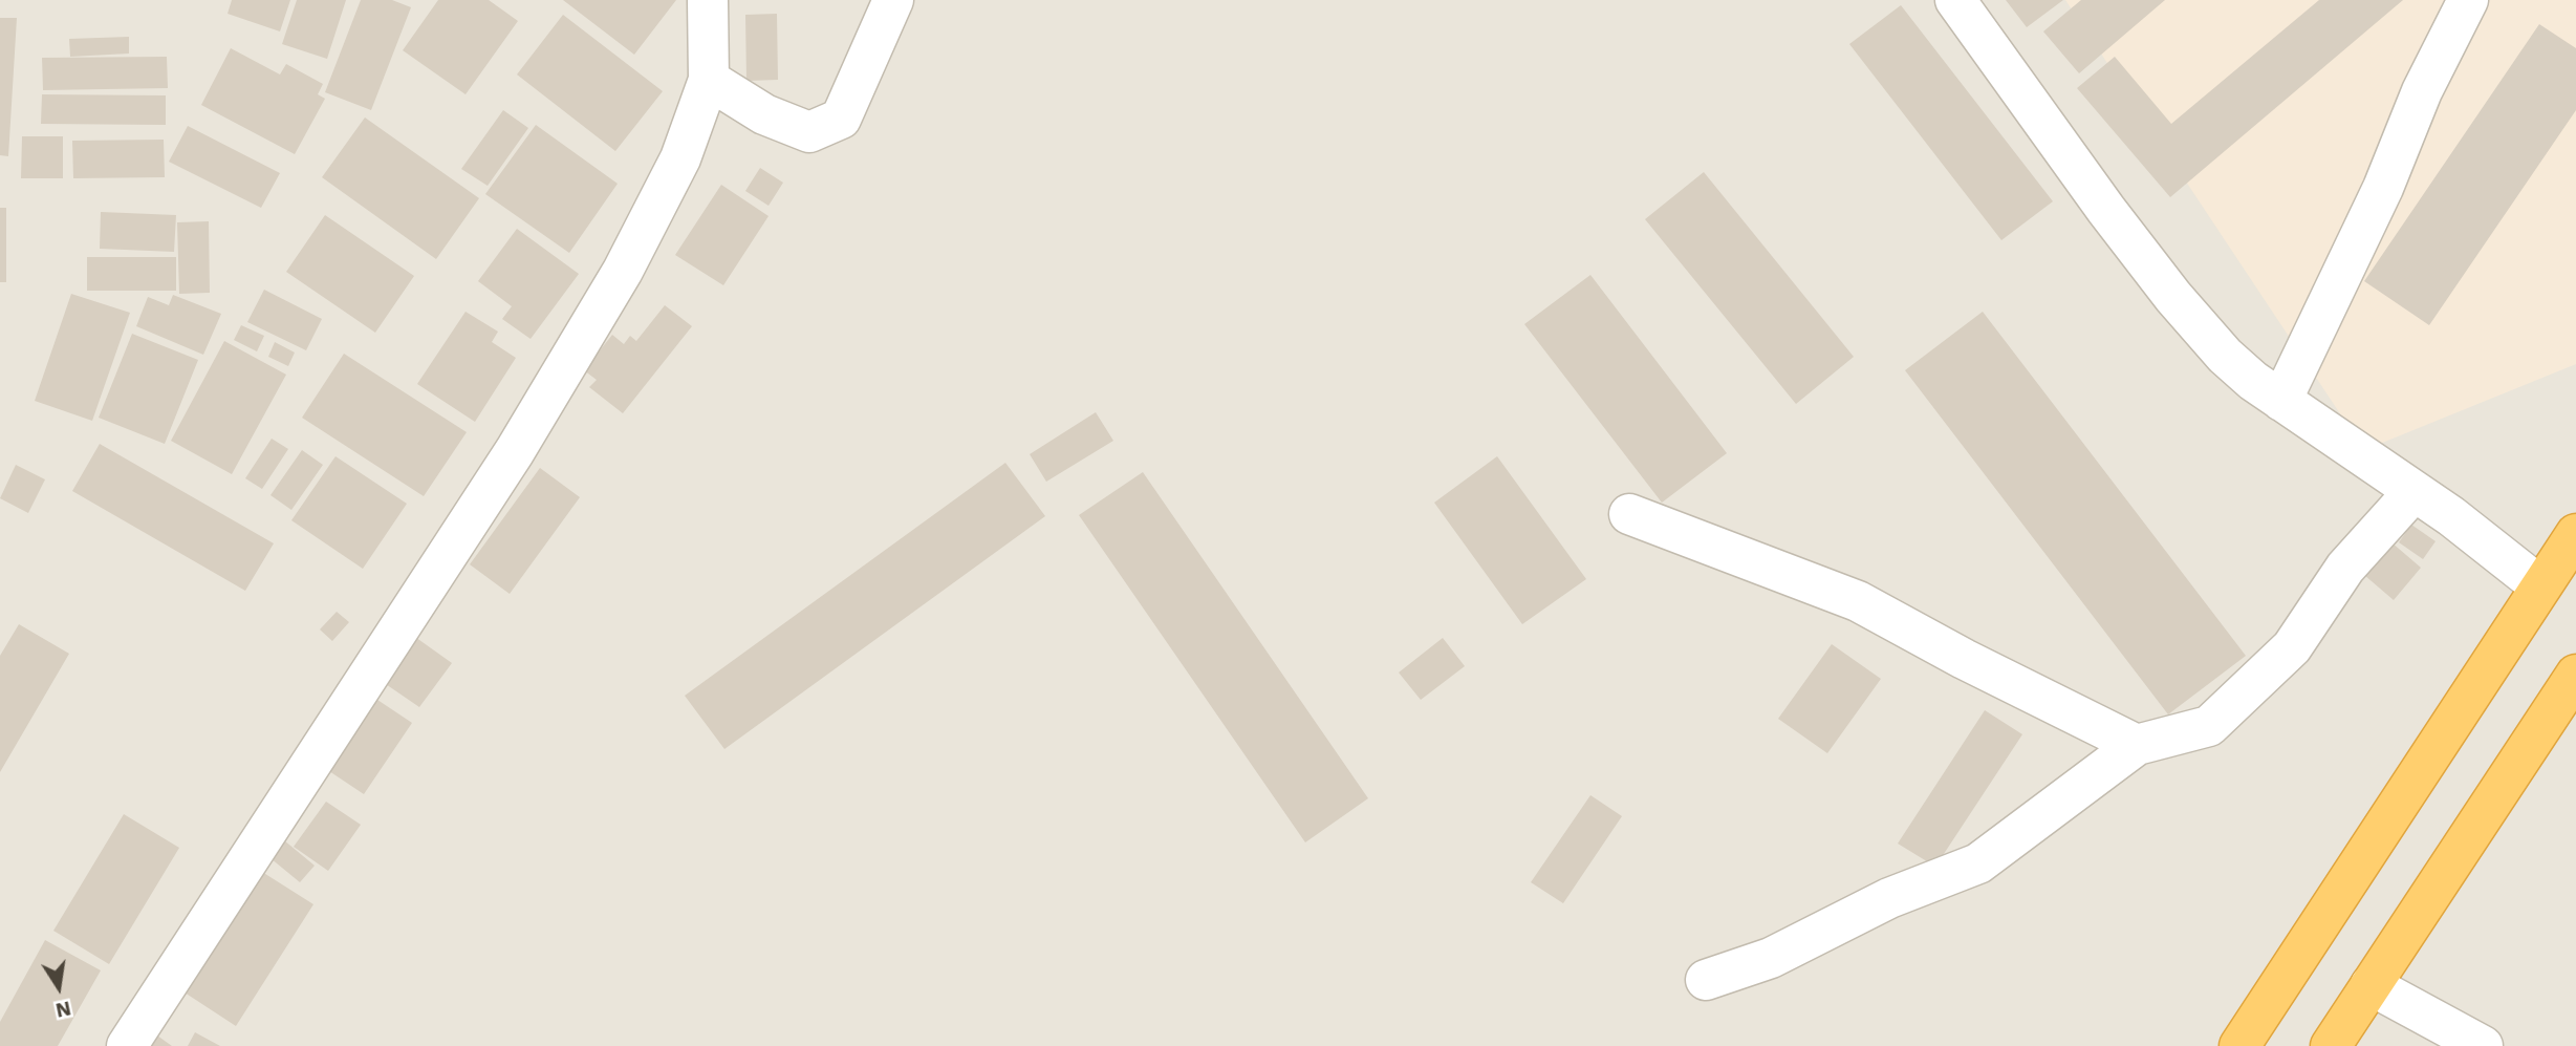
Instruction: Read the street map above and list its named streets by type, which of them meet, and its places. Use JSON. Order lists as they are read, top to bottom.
{
  "north": "bottom"
}
